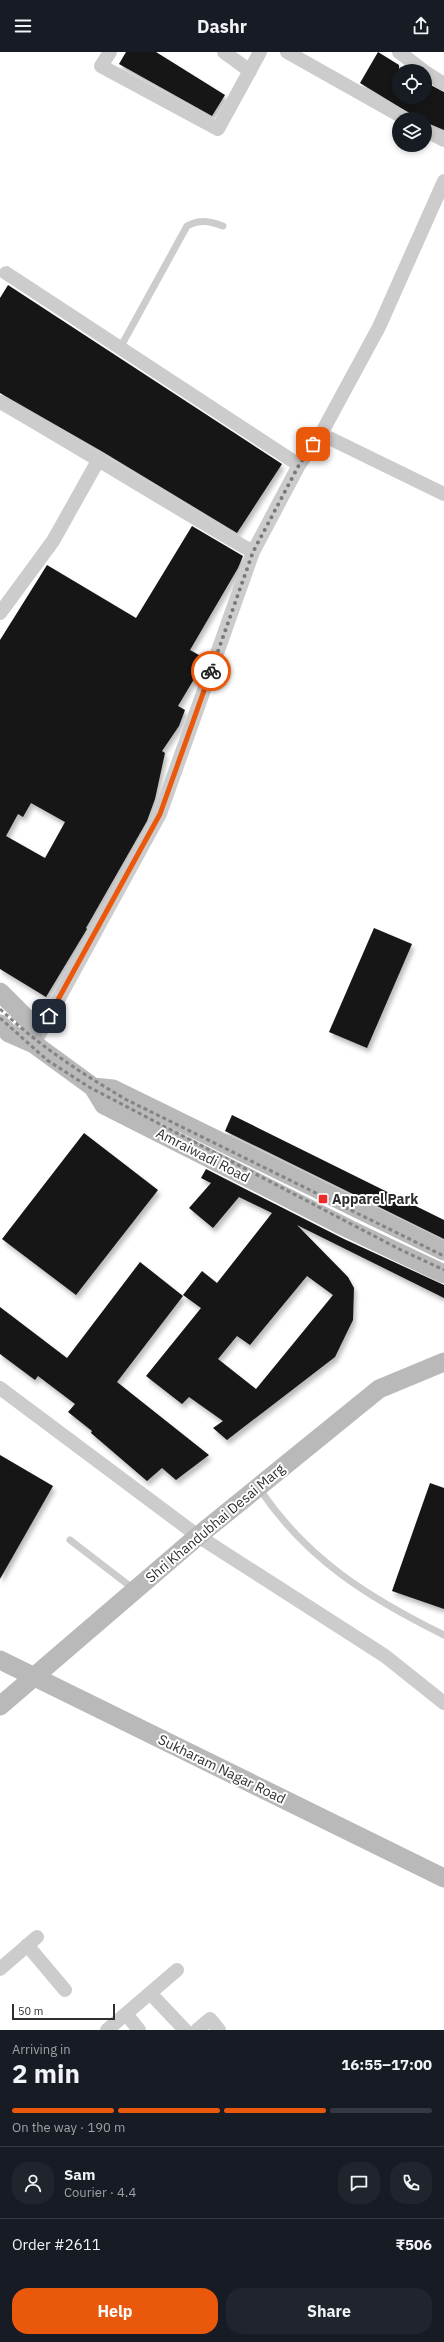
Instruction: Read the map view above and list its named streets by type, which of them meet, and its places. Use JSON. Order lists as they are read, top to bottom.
{
  "streets": {
    "main road": ["Amraiwadi Road", "Shri Khandubhai Desai Marg", "Sukharam Nagar Road"]
  },
  "crossings": [
    ["Shri Khandubhai Desai Marg", "Sukharam Nagar Road"]
  ],
  "places": {
    "transit": ["Apparel Park"]
  },
  "scale_bar": "50 m",
  "page": {
    "header": "Dashr",
    "scale": "50 m",
    "heading": ["2 min", "Arriving in", "16:55–17:00"],
    "panel": [
      "Sam",
      "Courier · 4.4",
      "Order #2611",
      "₹506"
    ],
    "bar": "On the way · 190 m",
    "buttons": ["Help", "Share"]
  }
}
